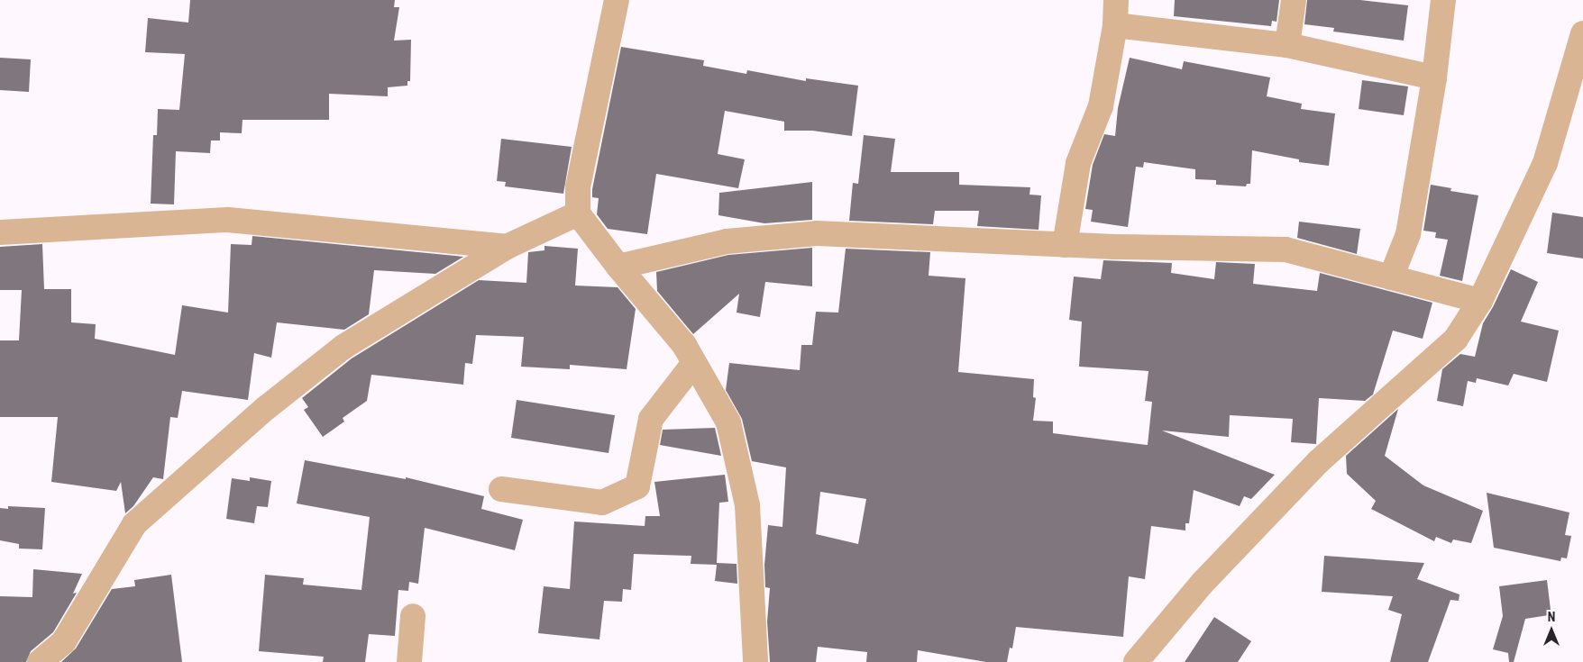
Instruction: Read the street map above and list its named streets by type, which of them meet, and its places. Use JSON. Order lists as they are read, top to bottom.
{
  "north": "top"
}
